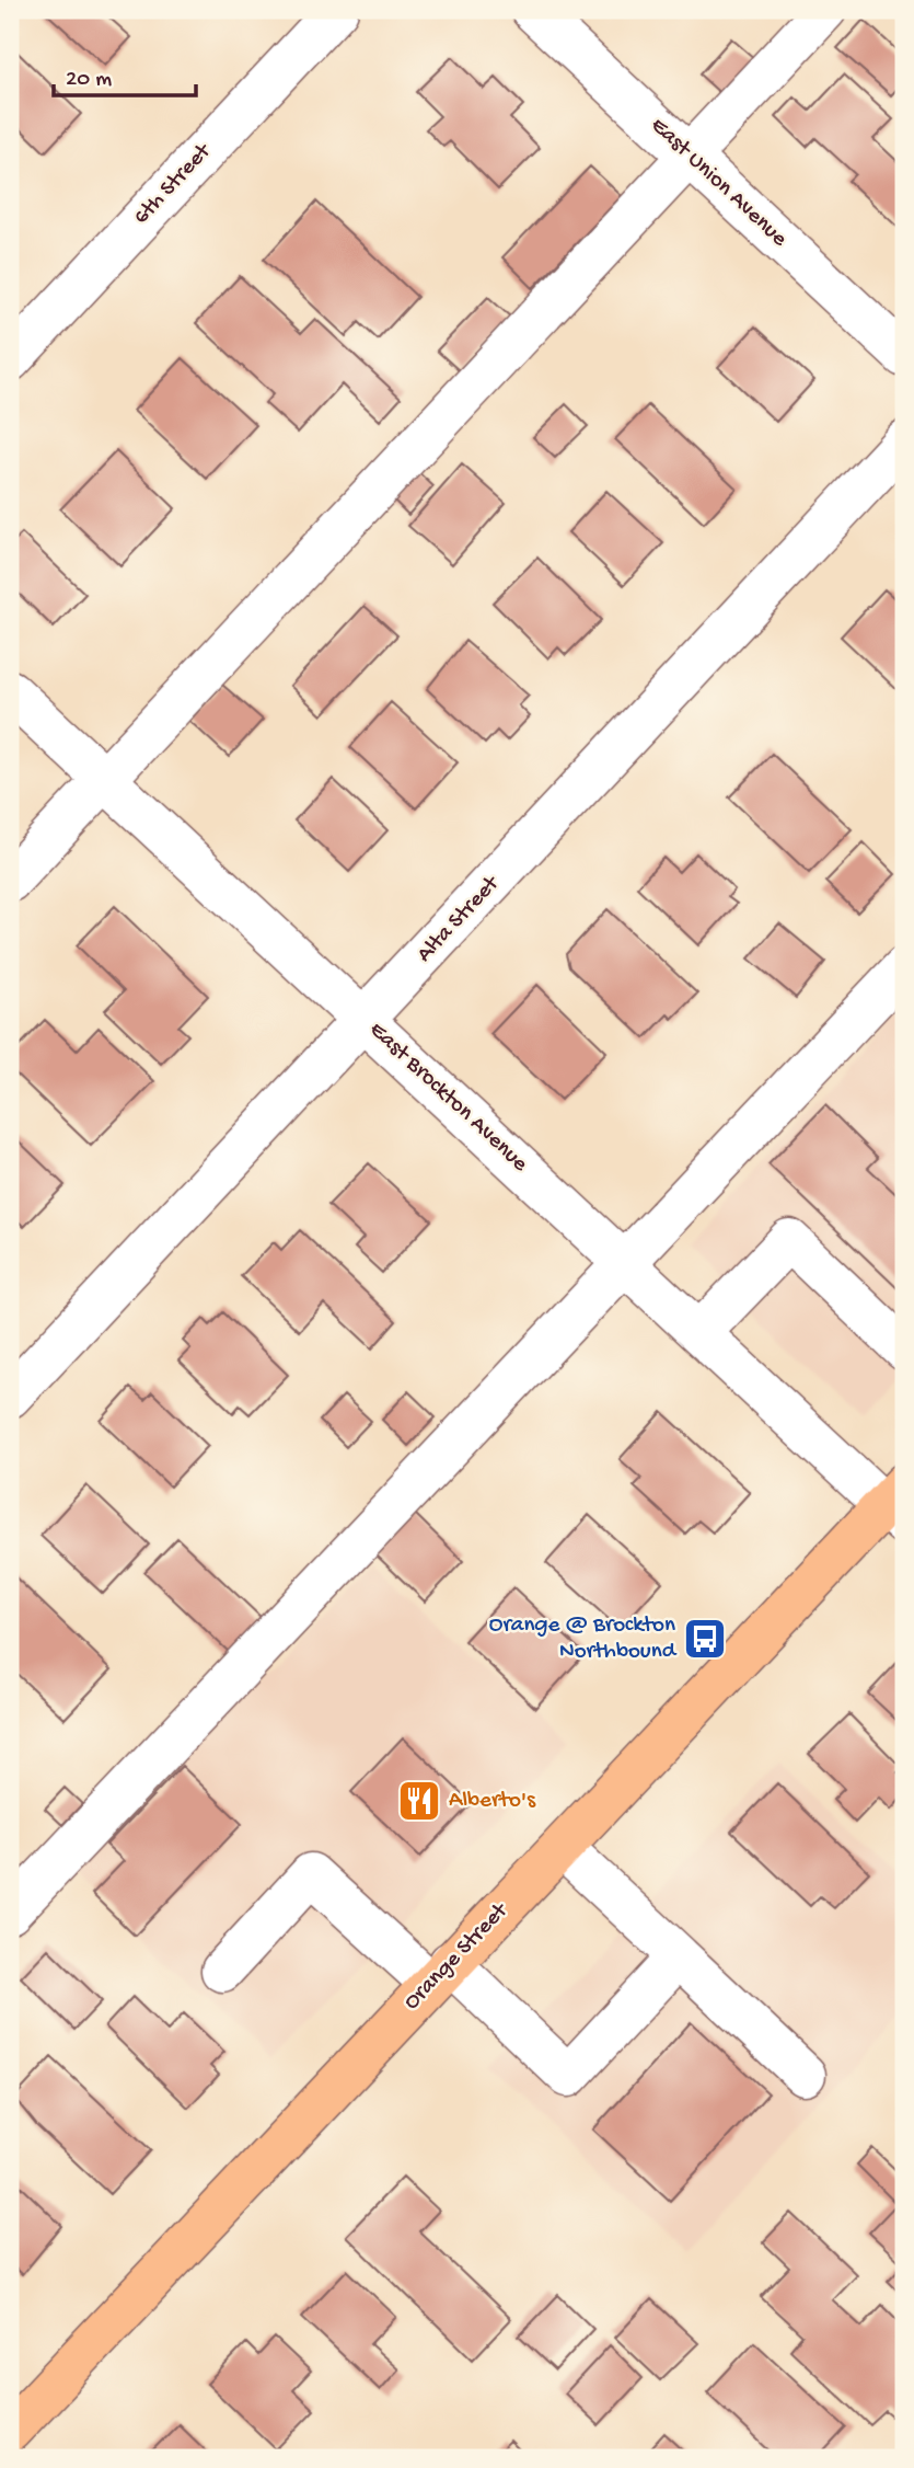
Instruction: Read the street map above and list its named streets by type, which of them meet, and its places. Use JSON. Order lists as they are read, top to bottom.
{
  "streets": {
    "main road": ["Orange Street"],
    "street": [
      "East Union Avenue",
      "6th Street",
      "Alta Street",
      "East Brockton Avenue"
    ]
  },
  "crossings": [
    ["Alta Street", "East Brockton Avenue"],
    ["East Brockton Avenue", "Orange Street"]
  ],
  "places": {
    "bus stop": ["Orange @ Brockton Northbound"],
    "restaurant": ["Alberto's"]
  },
  "scale_bar": "20 m"
}
